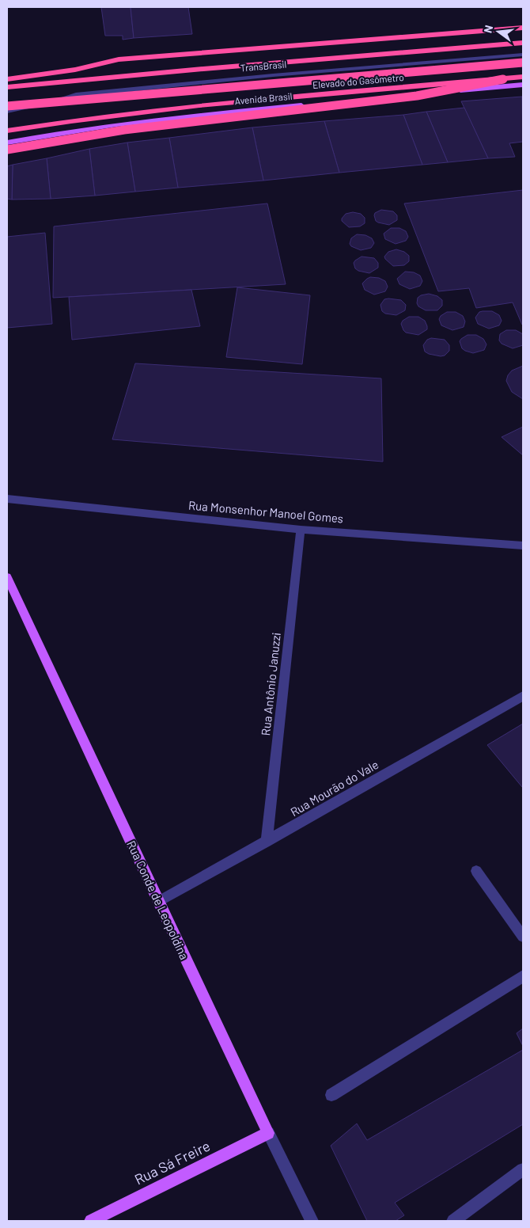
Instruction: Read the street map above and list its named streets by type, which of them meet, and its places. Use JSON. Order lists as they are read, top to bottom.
{
  "streets": {
    "highway": ["Elevado do Gasômetro"],
    "main road": ["Avenida Brasil", "Rua Conde de Leopoldina", "Rua Sá Freire"],
    "street": [
      "TransBrasil",
      "Rua Monsenhor Manoel Gomes",
      "Rua Antônio Januzzi",
      "Rua Mourão do Vale"
    ]
  },
  "crossings": [
    ["Rua Monsenhor Manoel Gomes", "Rua Antônio Januzzi"],
    ["Rua Antônio Januzzi", "Rua Mourão do Vale"],
    ["Rua Mourão do Vale", "Rua Conde de Leopoldina"],
    ["Rua Conde de Leopoldina", "Rua Sá Freire"]
  ],
  "north": "left"
}
